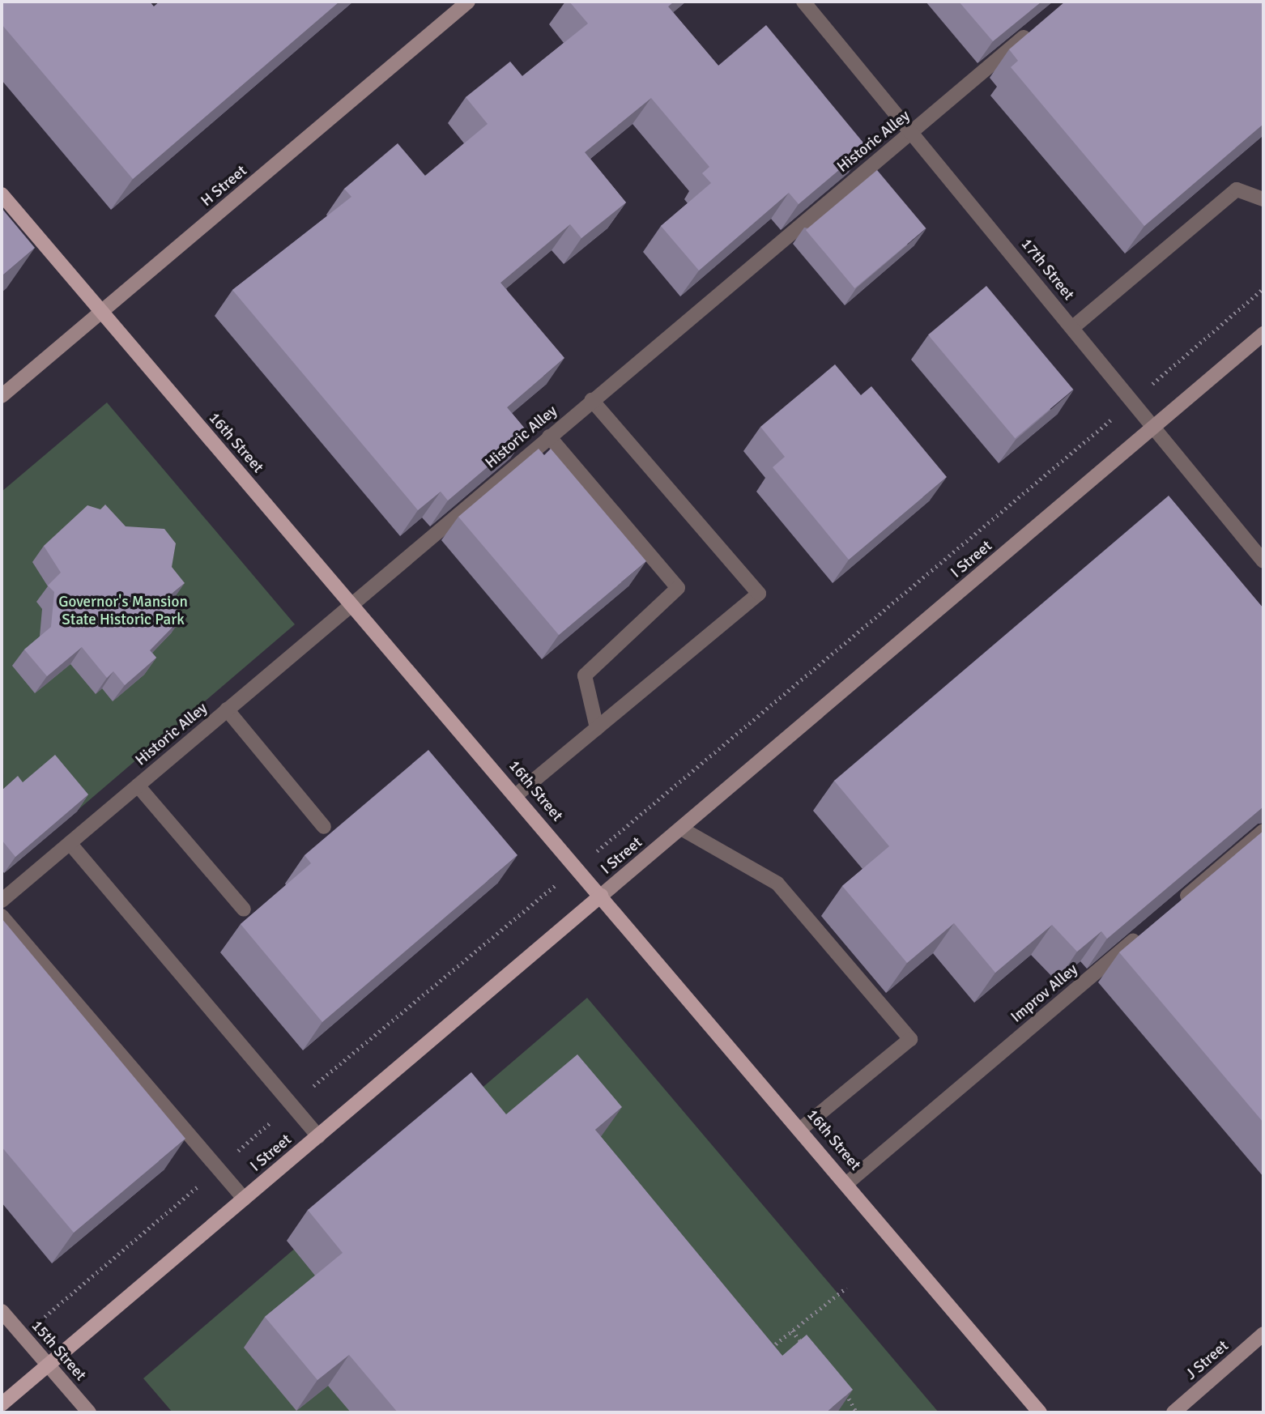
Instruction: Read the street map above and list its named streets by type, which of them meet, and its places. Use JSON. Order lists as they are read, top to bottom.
{
  "streets": {
    "main road": [
      "H Street",
      "16th Street",
      "I Street",
      "15th Street",
      "J Street"
    ],
    "street": ["Historic Alley", "17th Street", "Improv Alley"]
  },
  "crossings": [
    ["Historic Alley", "17th Street"],
    ["Historic Alley", "16th Street"],
    ["H Street", "16th Street"],
    ["17th Street", "I Street"],
    ["16th Street", "I Street"],
    ["16th Street", "Improv Alley"],
    ["I Street", "15th Street"]
  ],
  "parks": ["Governor's Mansion State Historic Park"]
}
